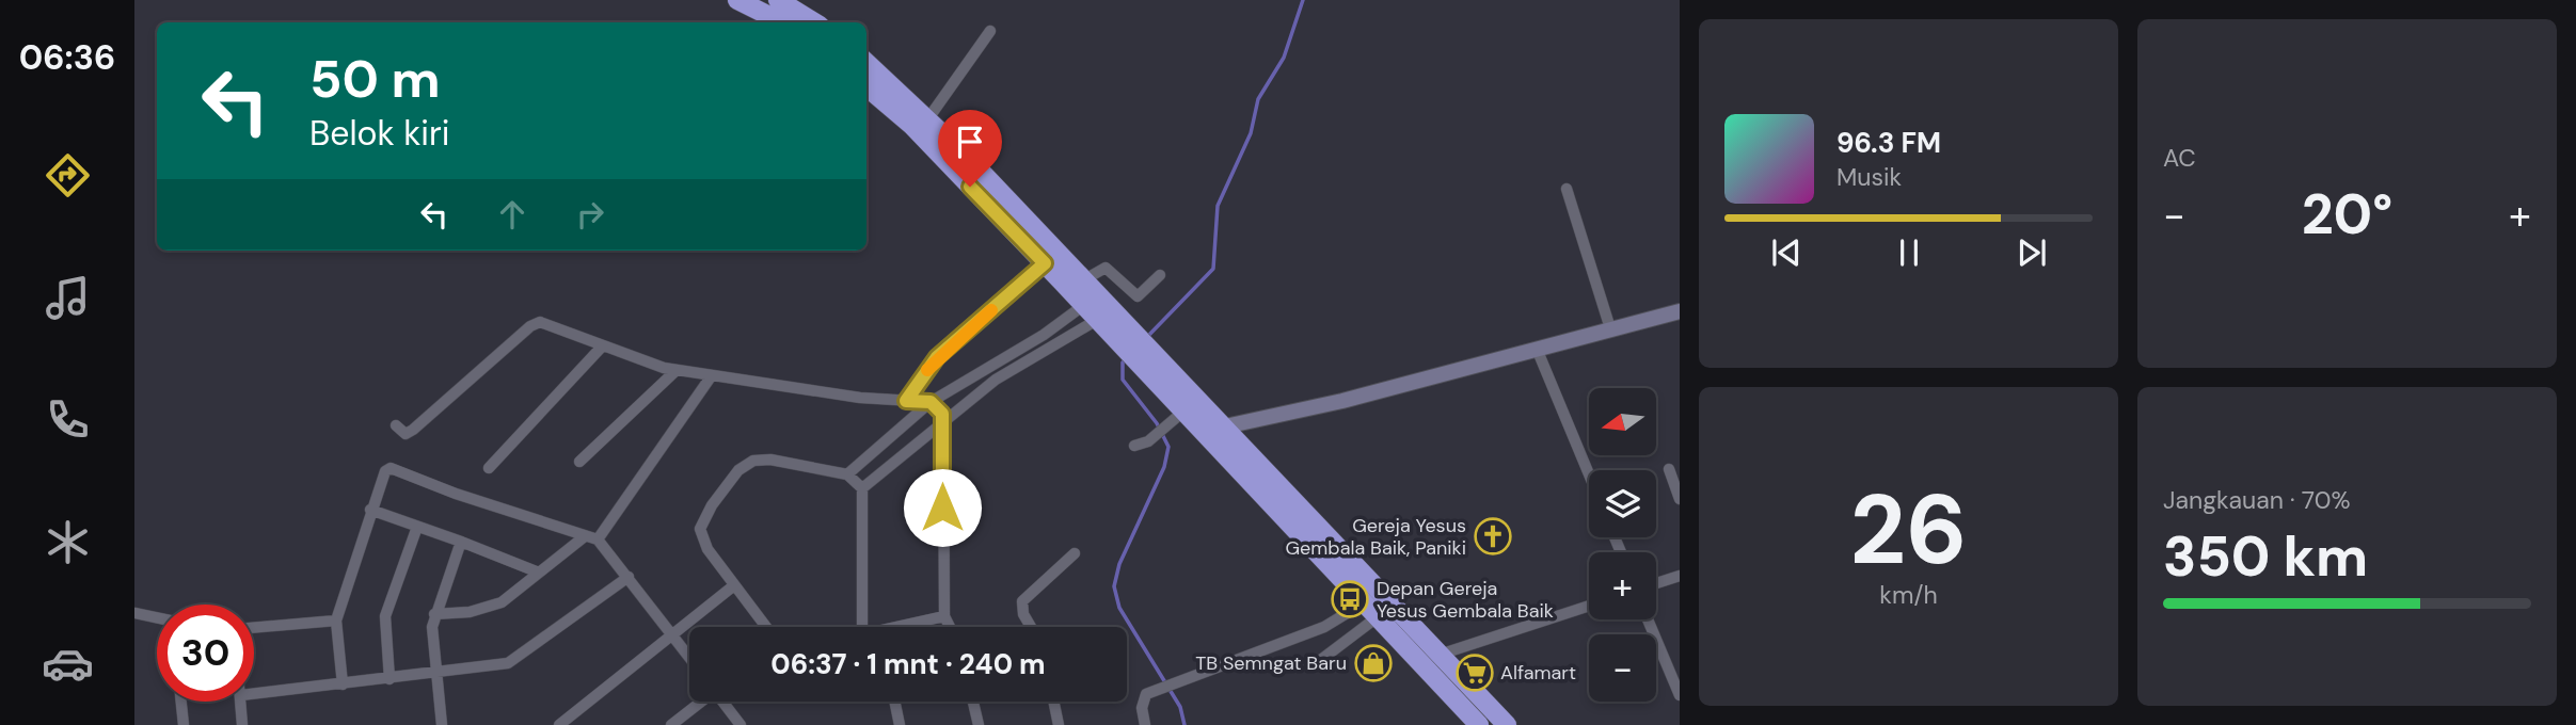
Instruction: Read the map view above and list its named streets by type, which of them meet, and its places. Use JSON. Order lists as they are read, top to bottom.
{
  "places": {
    "church": ["Gereja Yesus Gembala Baik, Paniki"],
    "bus stop": ["Depan Gereja Yesus Gembala Baik"],
    "shop": ["TB Semngat Baru"],
    "supermarket": ["Alfamart"]
  },
  "north": "left",
  "page": {
    "tabs": "06:36",
    "tile": [
      "AC",
      ["26", "km/h"],
      ["Jangkauan · 70%", "350 km"]
    ],
    "turn": ["50 m", "Belok kiri"],
    "song": ["96.3 FM", "Musik"],
    "heat": ["−", "20°", "+"],
    "map_buttons": ["+", "−"],
    "limit": "30",
    "trip": "06:37 · 1 mnt · 240 m"
  }
}
